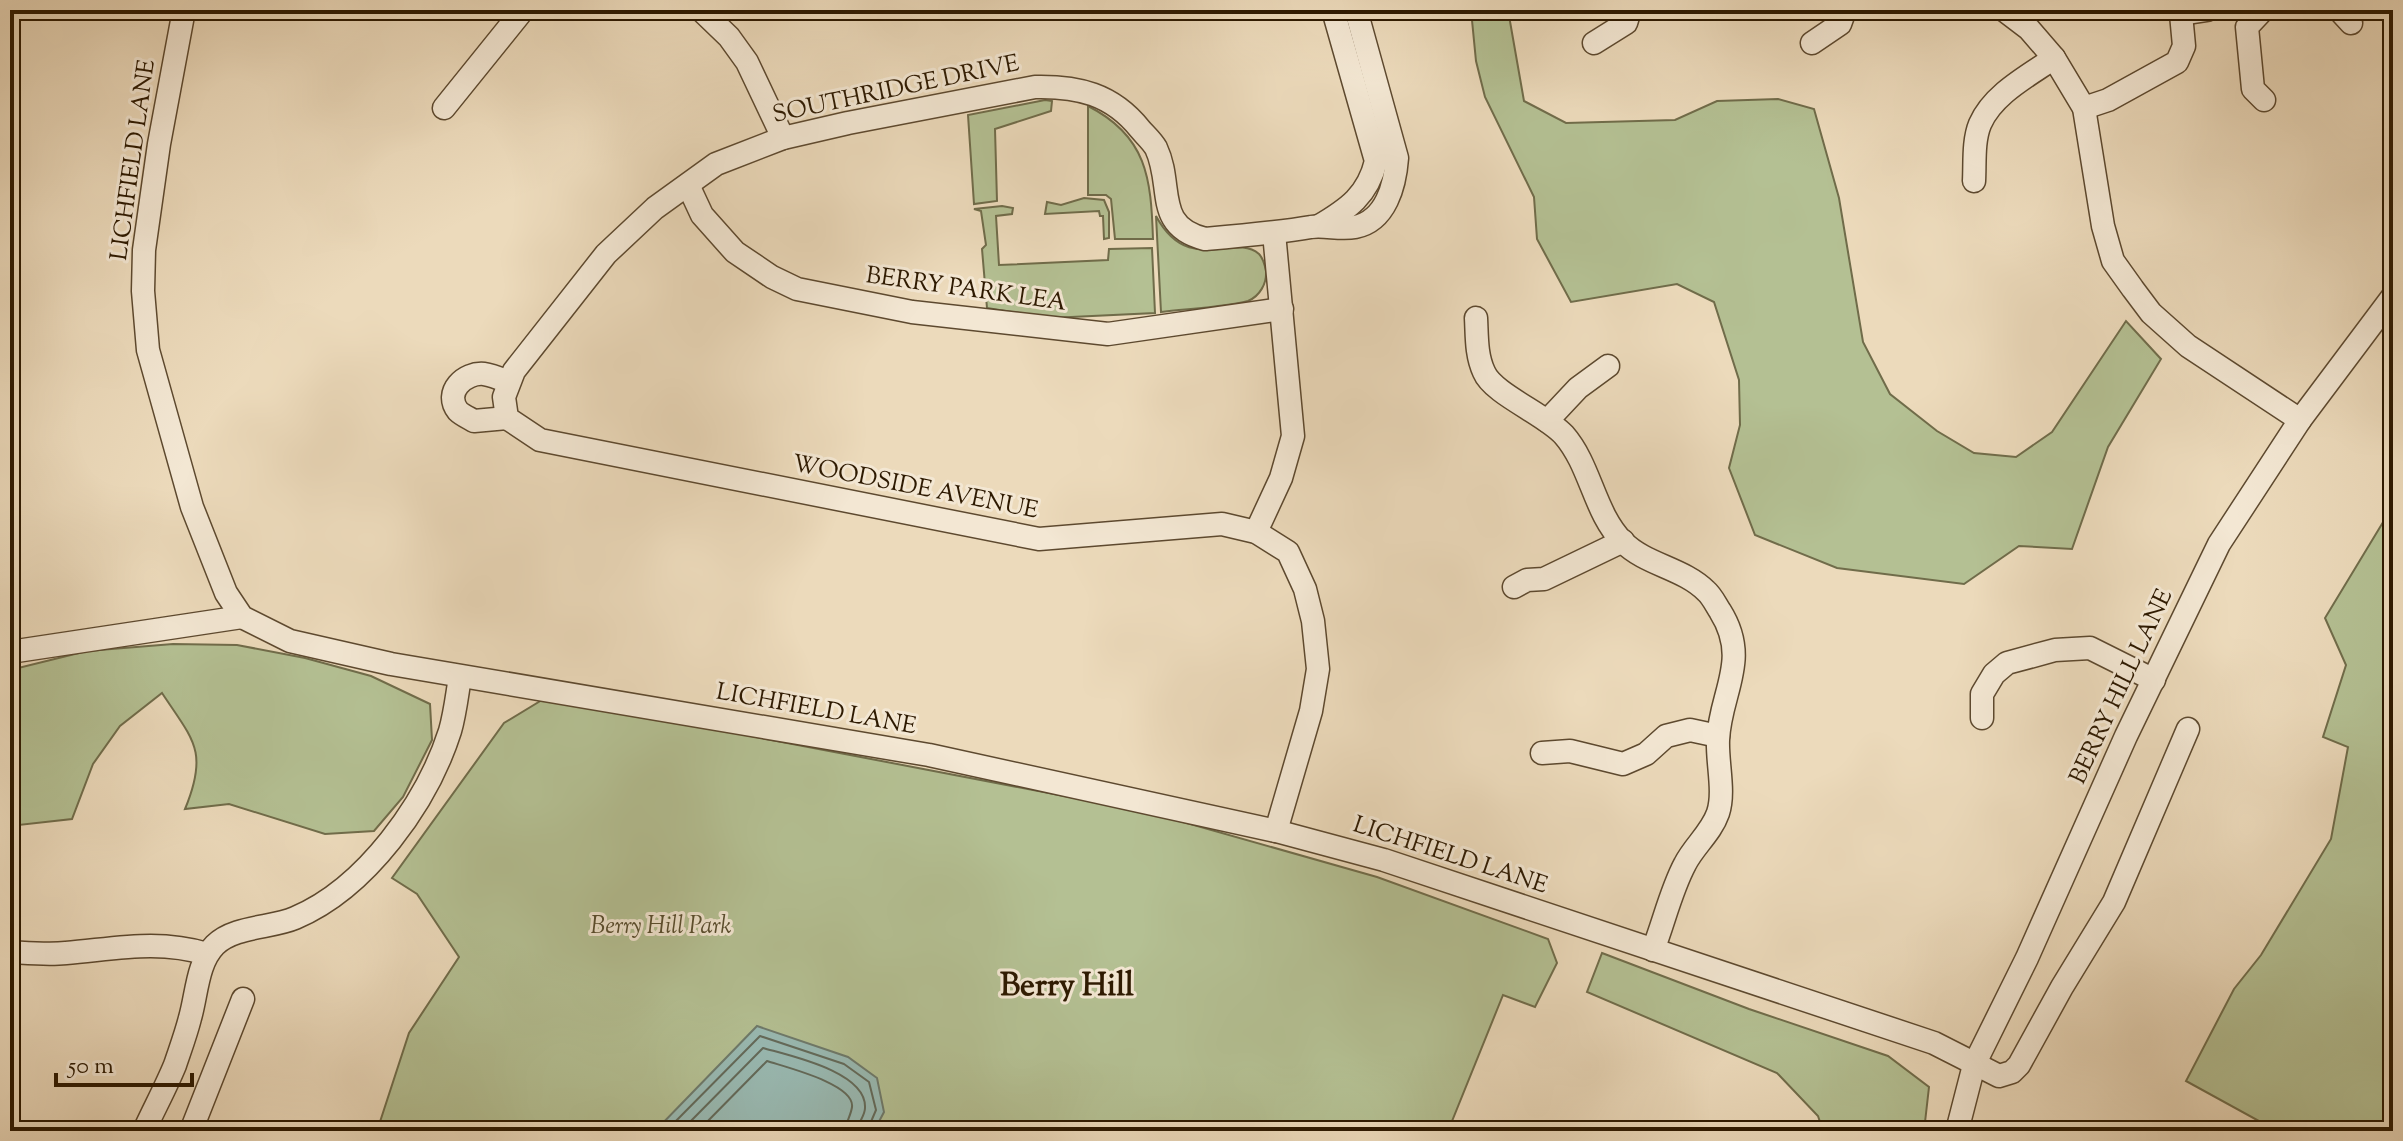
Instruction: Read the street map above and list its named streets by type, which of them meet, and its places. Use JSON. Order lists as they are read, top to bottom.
{
  "streets": {
    "street": [
      "SOUTHRIDGE DRIVE",
      "LICHFIELD LANE",
      "BERRY PARK LEA",
      "WOODSIDE AVENUE",
      "BERRY HILL LANE"
    ]
  },
  "crossings": [
    ["SOUTHRIDGE DRIVE", "BERRY PARK LEA"],
    ["SOUTHRIDGE DRIVE", "WOODSIDE AVENUE"],
    ["LICHFIELD LANE", "WOODSIDE AVENUE"],
    ["LICHFIELD LANE", "BERRY HILL LANE"]
  ],
  "districts": ["Berry Hill"],
  "parks": ["Berry Hill Park"],
  "scale_bar": "50 m"
}
